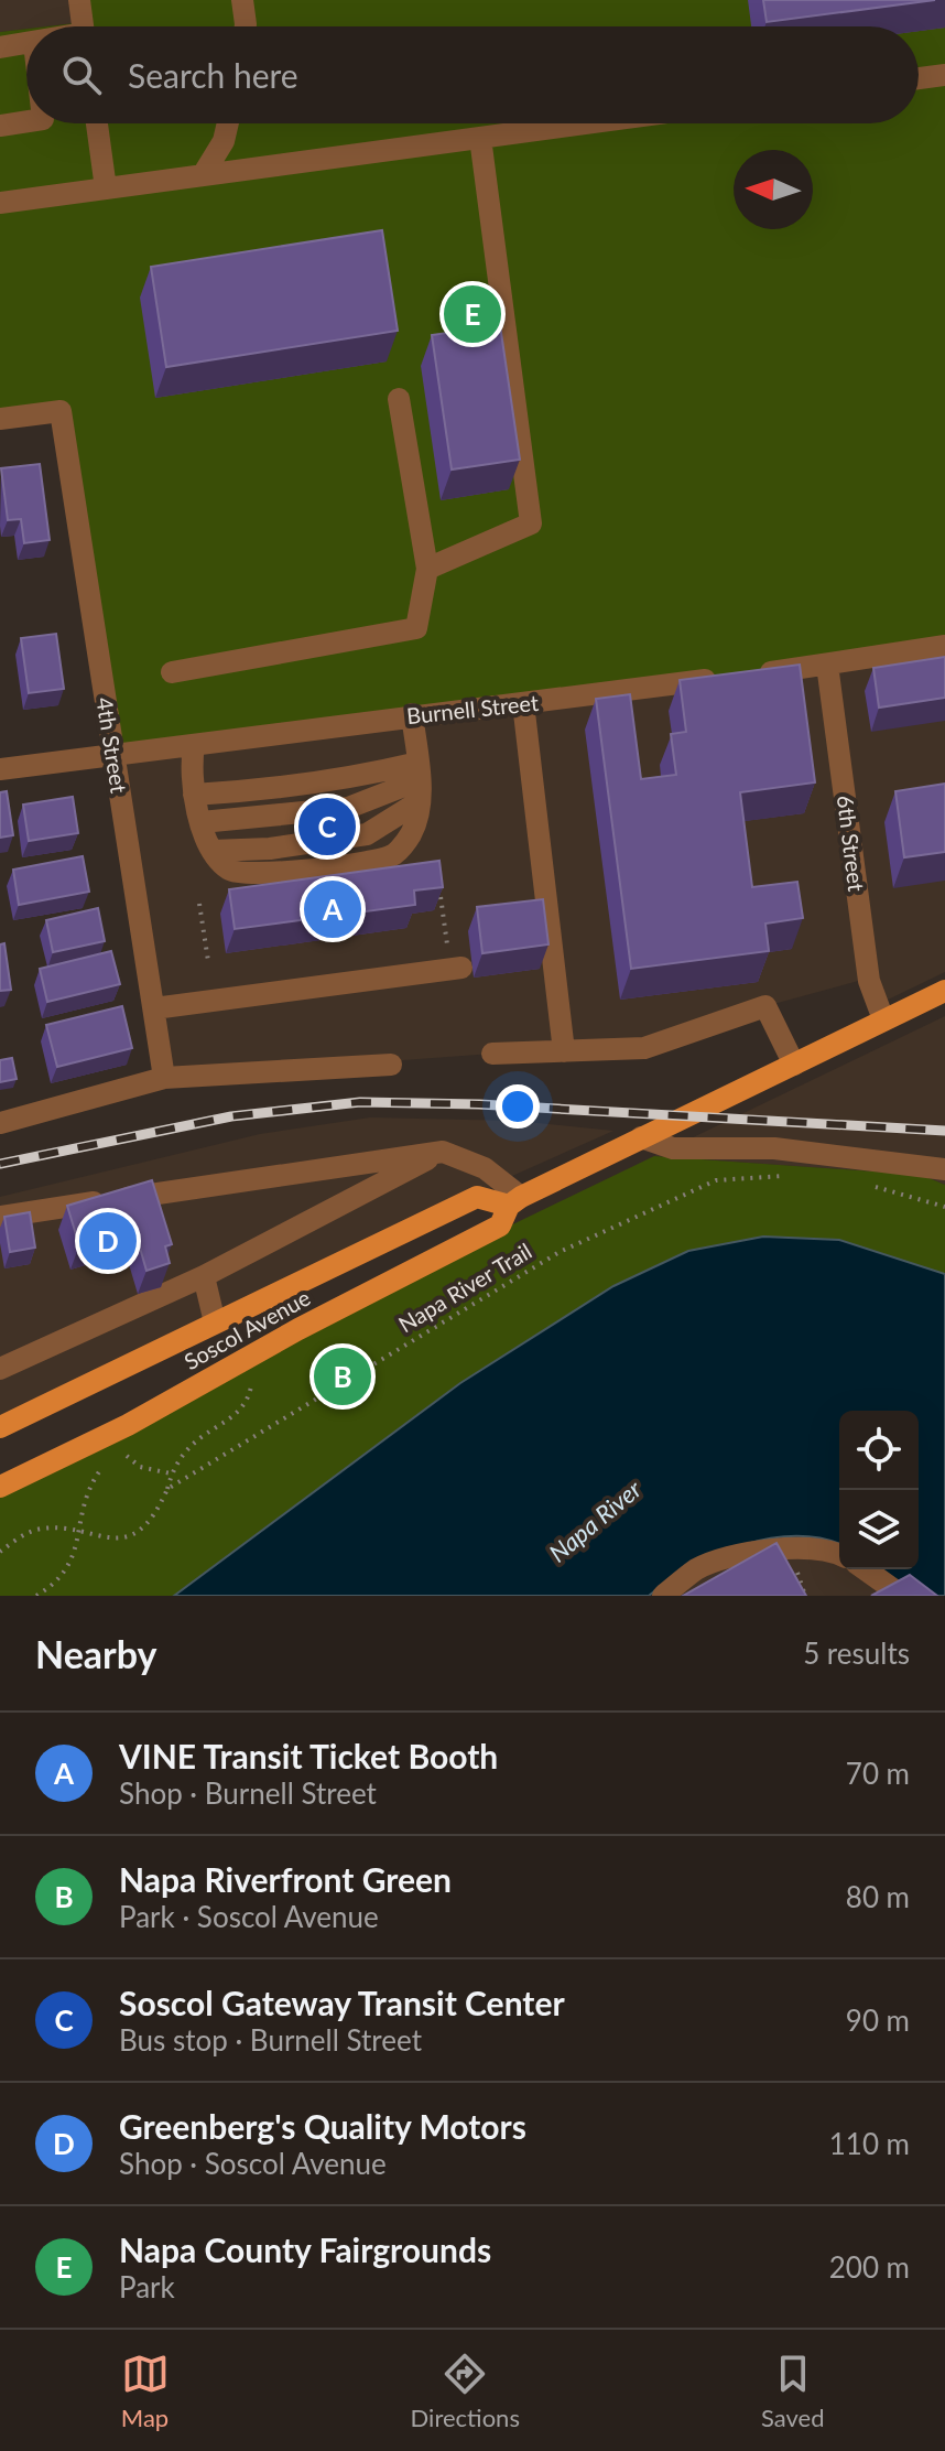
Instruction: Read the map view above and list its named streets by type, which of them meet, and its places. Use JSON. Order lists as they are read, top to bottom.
{
  "streets": {
    "main road": ["Soscol Avenue"],
    "street": ["Burnell Street", "4th Street", "6th Street"],
    "path": ["Napa River Trail"]
  },
  "crossings": [
    ["Burnell Street", "4th Street"],
    ["Burnell Street", "6th Street"],
    ["6th Street", "Soscol Avenue"]
  ],
  "water": ["Napa River"],
  "north": "left",
  "page": {
    "search": "Search here",
    "pins": [
      "E",
      "C",
      "A",
      "D",
      "B"
    ],
    "heading": ["Nearby", "5 results"],
    "list": [
      {
        "mark": "A",
        "name": "VINE Transit Ticket Booth",
        "note": "Shop · Burnell Street",
        "value": "70 m"
      },
      {
        "mark": "B",
        "name": "Napa Riverfront Green",
        "note": "Park · Soscol Avenue",
        "value": "80 m"
      },
      {
        "mark": "C",
        "name": "Soscol Gateway Transit Center",
        "note": "Bus stop · Burnell Street",
        "value": "90 m"
      },
      {
        "mark": "D",
        "name": "Greenberg's Quality Motors",
        "note": "Shop · Soscol Avenue",
        "value": "110 m"
      },
      {
        "mark": "E",
        "name": "Napa County Fairgrounds",
        "note": "Park",
        "value": "200 m"
      }
    ],
    "nav": ["Map", "Directions", "Saved"]
  }
}
